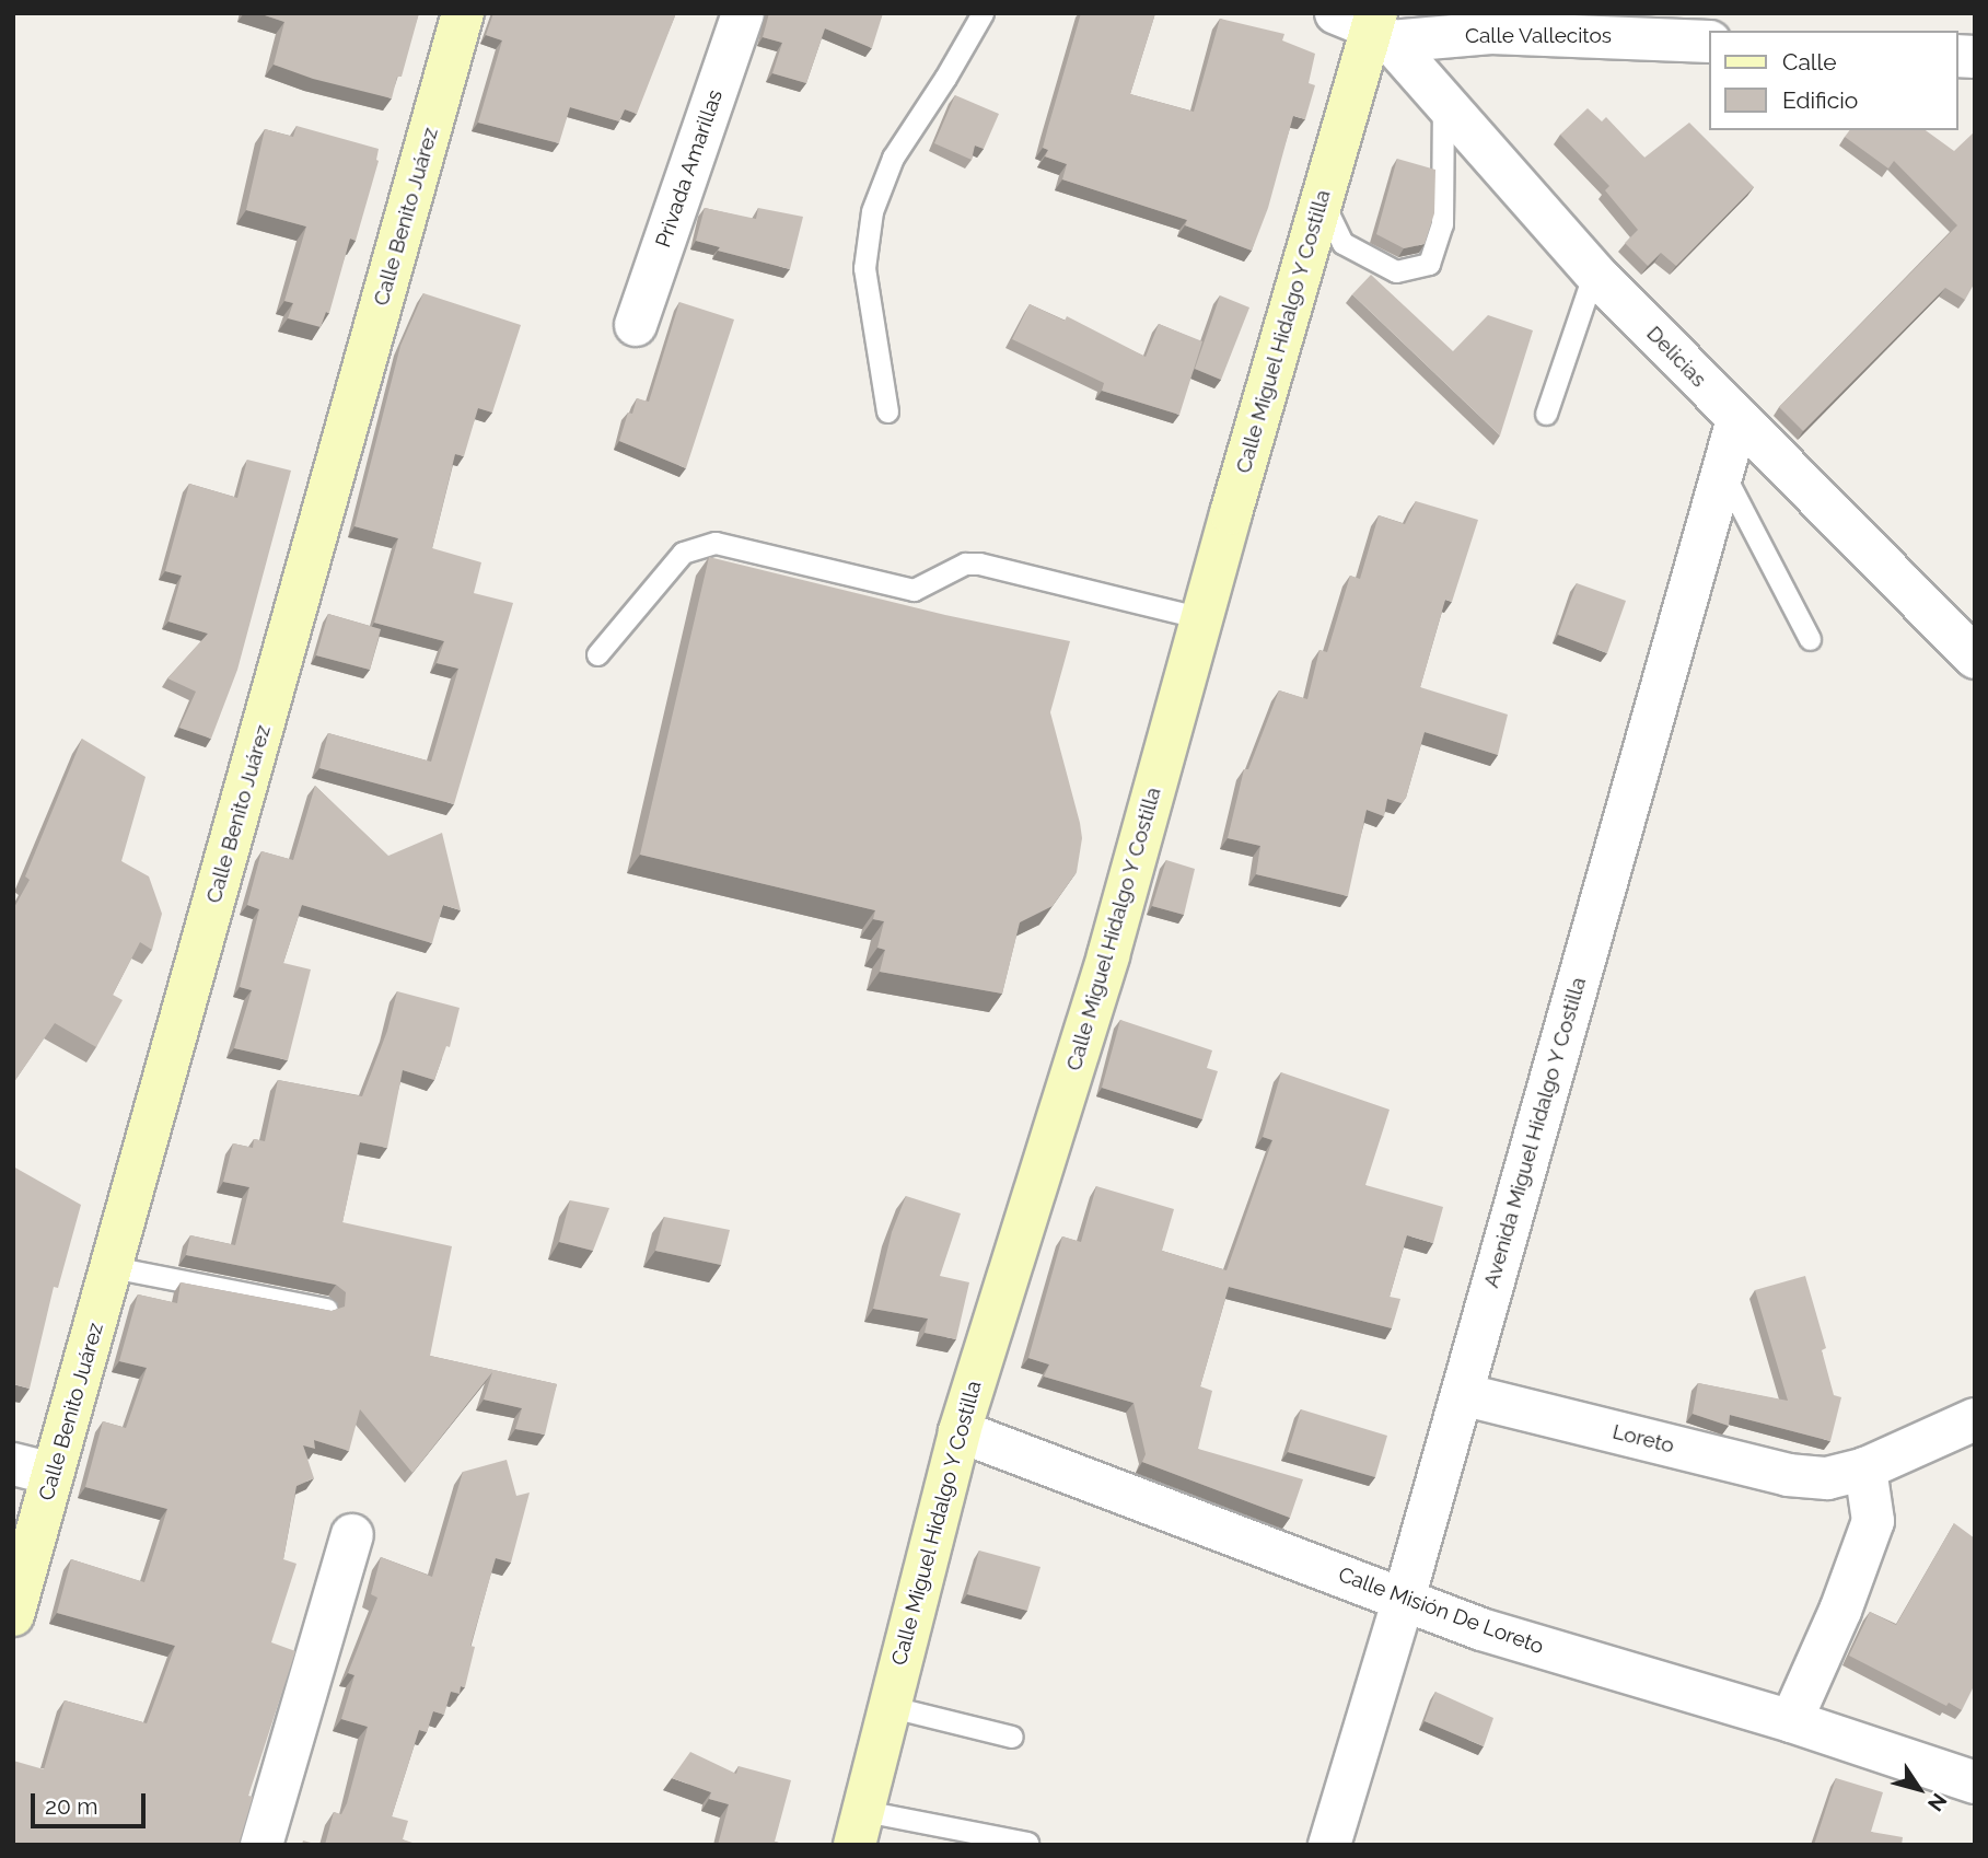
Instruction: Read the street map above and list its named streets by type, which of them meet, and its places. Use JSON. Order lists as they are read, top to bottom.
{
  "streets": {
    "street": [
      "Calle Vallecitos",
      "Privada Amarillas",
      "Calle Benito Juárez",
      "Calle Miguel Hidalgo Y Costilla",
      "Delicias",
      "Avenida Miguel Hidalgo Y Costilla",
      "Loreto",
      "Calle Misión De Loreto"
    ]
  },
  "crossings": [
    ["Calle Vallecitos", "Calle Miguel Hidalgo Y Costilla"],
    ["Calle Vallecitos", "Delicias"],
    ["Calle Miguel Hidalgo Y Costilla", "Delicias"],
    ["Calle Miguel Hidalgo Y Costilla", "Calle Misión De Loreto"],
    ["Delicias", "Avenida Miguel Hidalgo Y Costilla"],
    ["Avenida Miguel Hidalgo Y Costilla", "Loreto"],
    ["Avenida Miguel Hidalgo Y Costilla", "Calle Misión De Loreto"]
  ],
  "legend": ["Calle", "Edificio"],
  "scale_bar": "20 m",
  "north": "bottom right"
}
